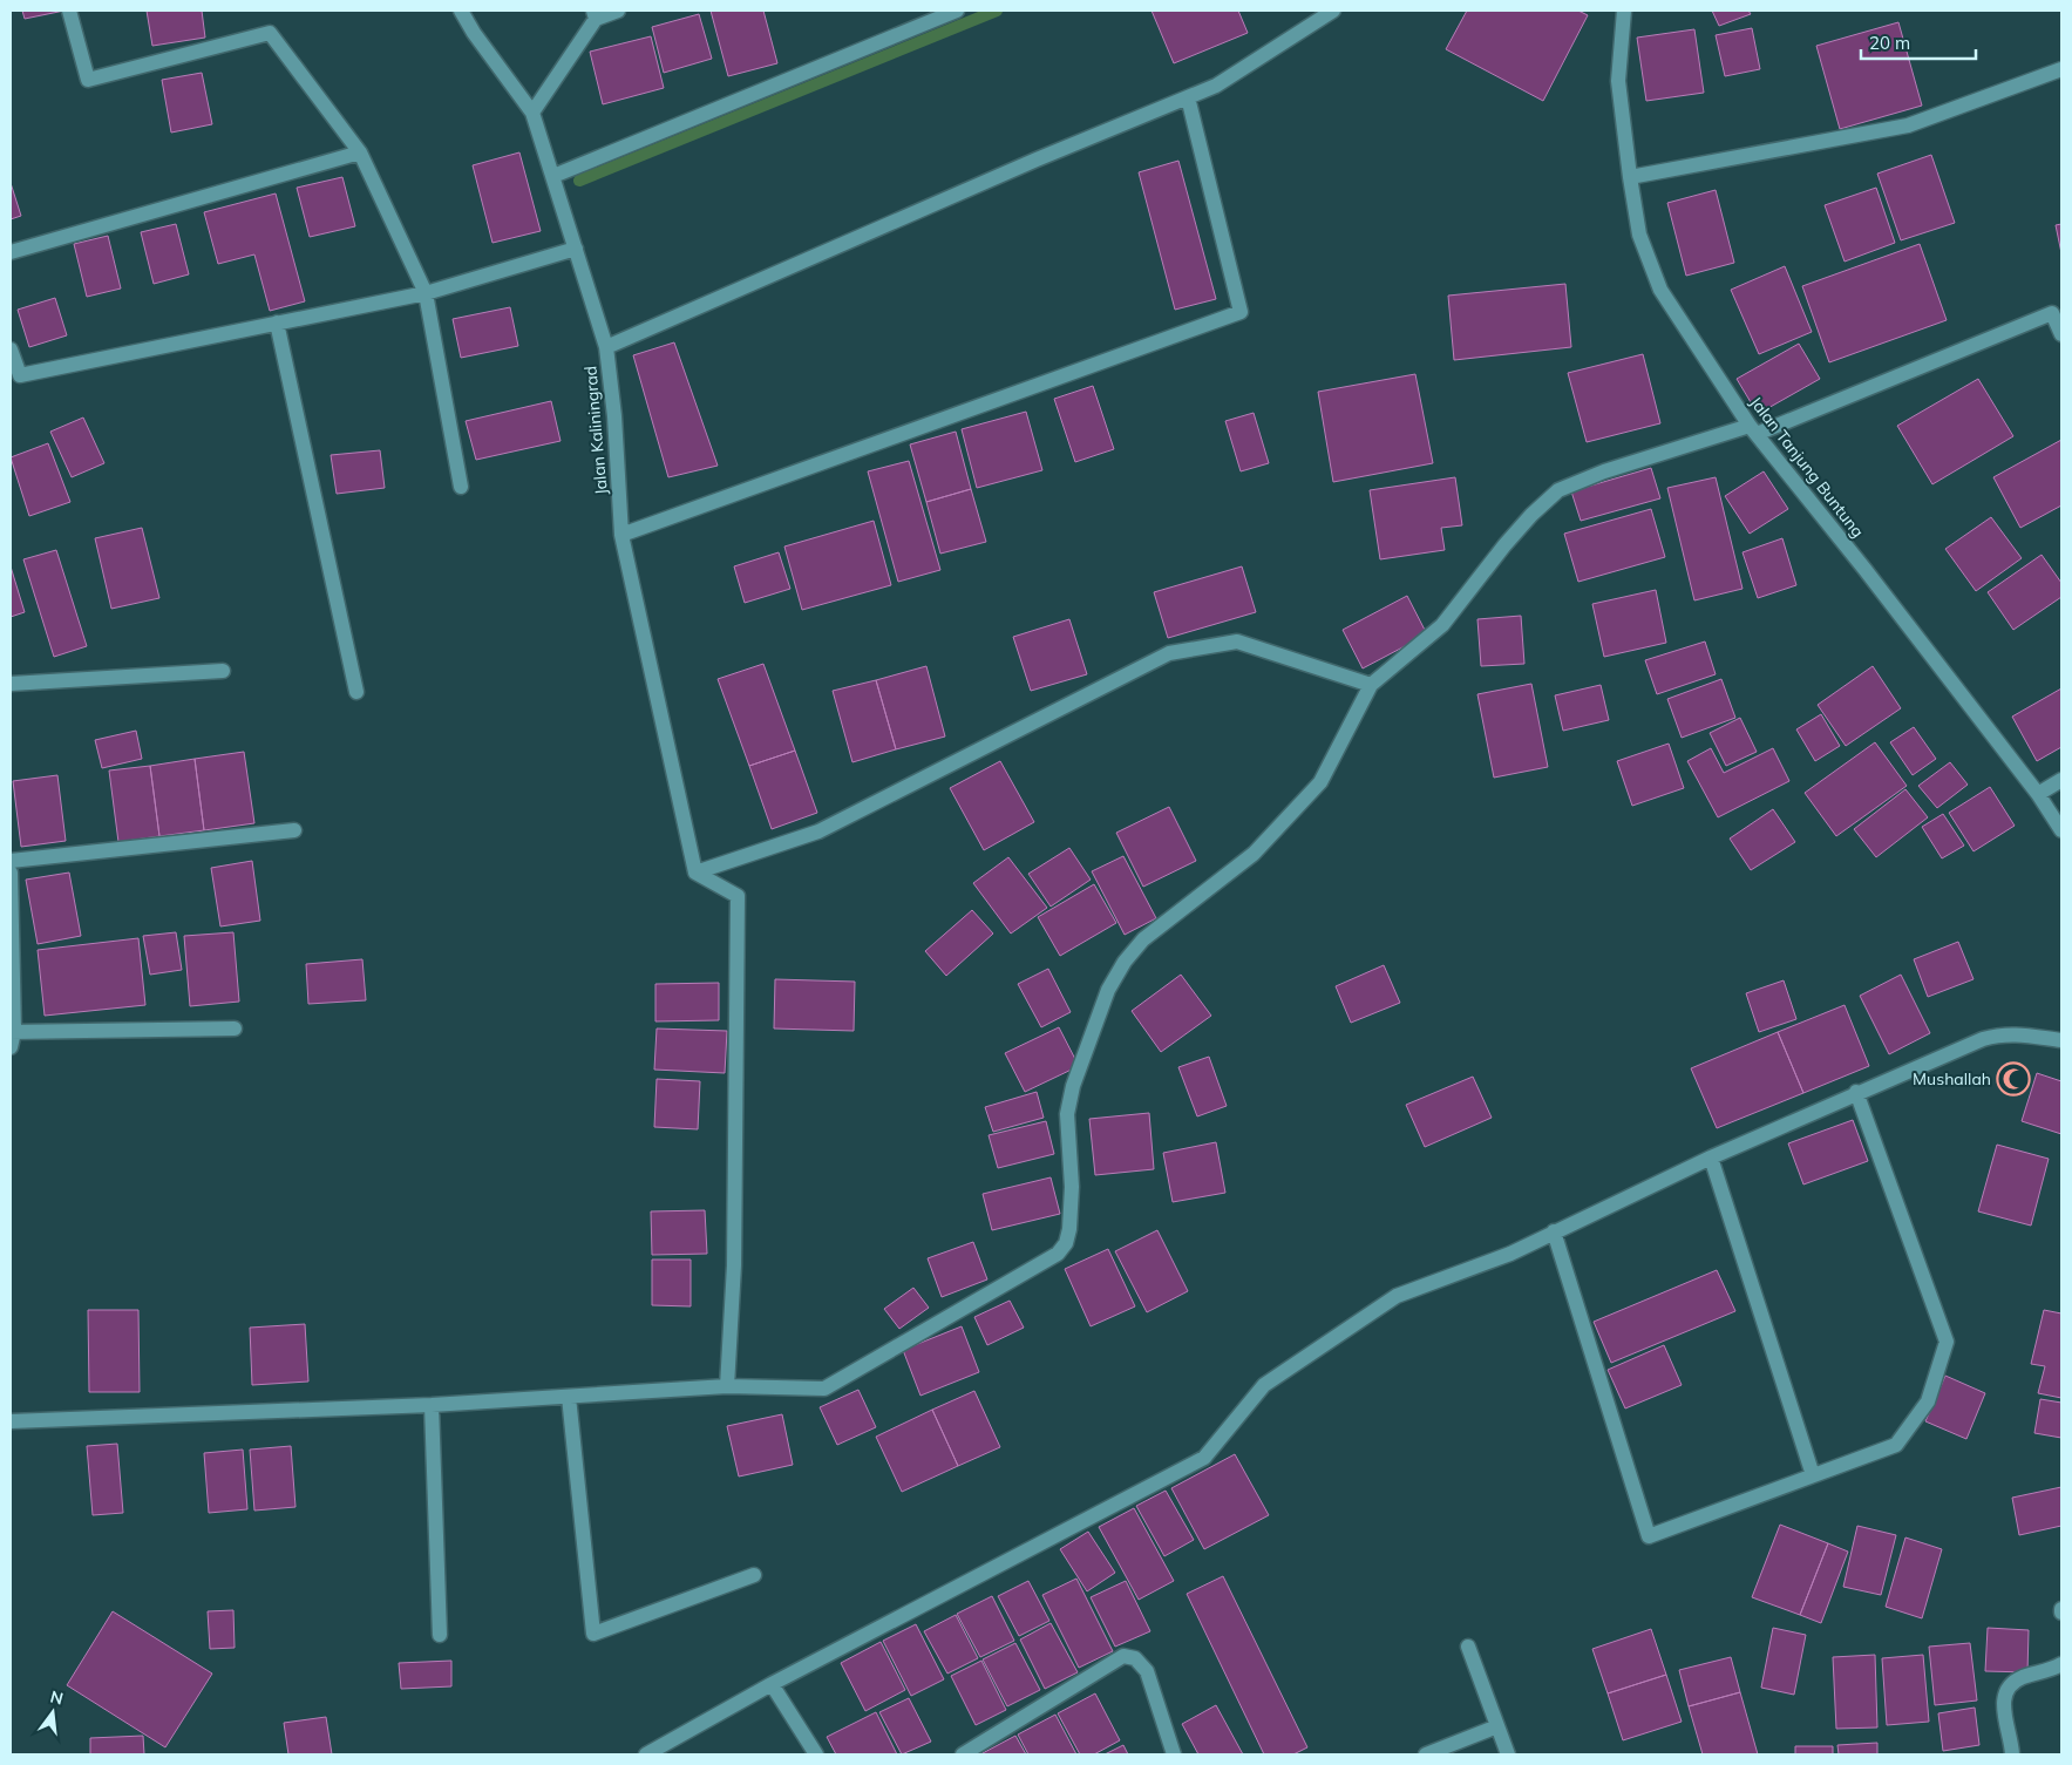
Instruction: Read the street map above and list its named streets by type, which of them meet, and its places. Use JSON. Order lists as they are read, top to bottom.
{
  "streets": {
    "street": ["Jalan Kaliningrad", "Jalan Tanjung Buntung"]
  },
  "places": {
    "mosque": ["Mushallah"]
  },
  "scale_bar": "20 m",
  "north": "top"
}
